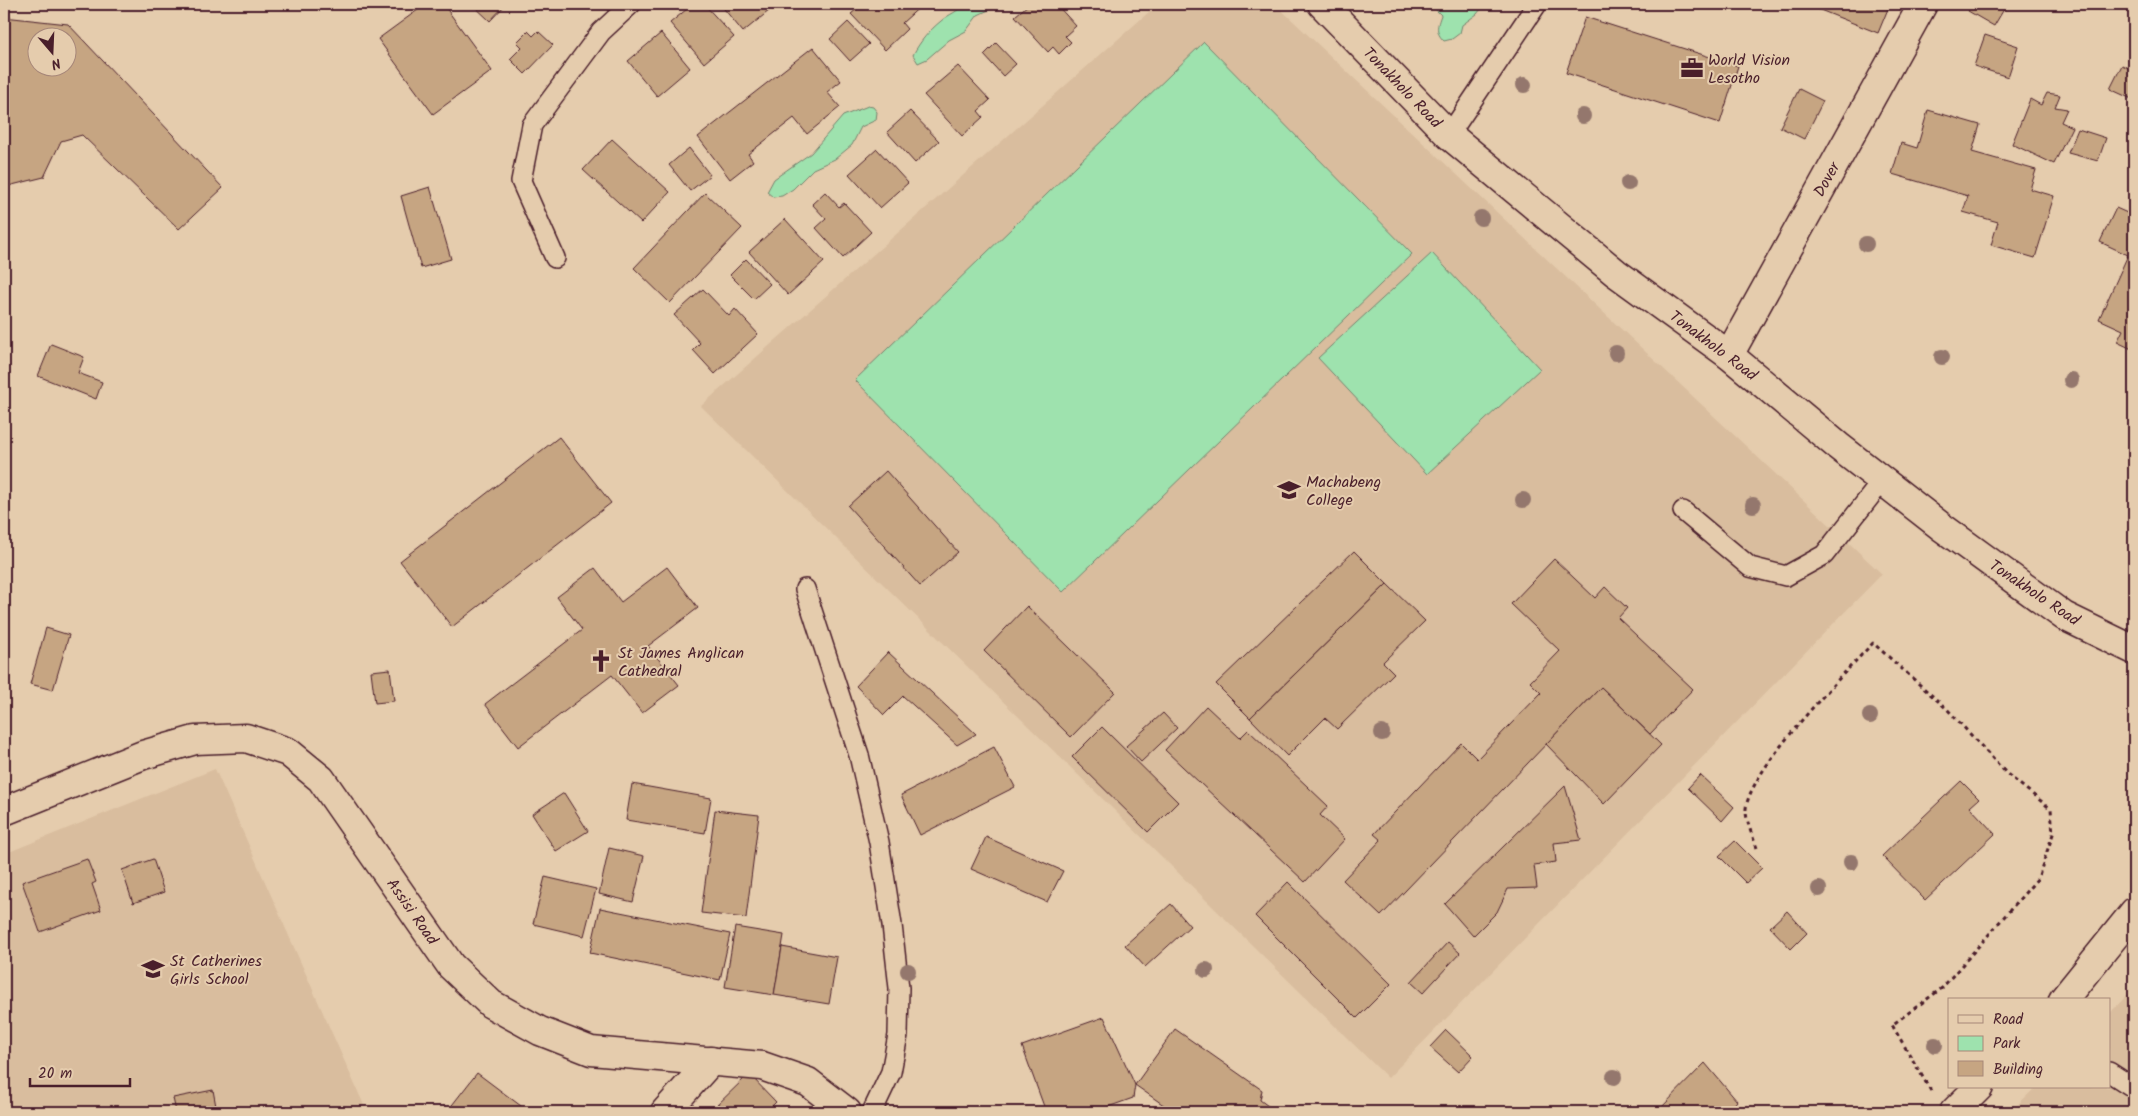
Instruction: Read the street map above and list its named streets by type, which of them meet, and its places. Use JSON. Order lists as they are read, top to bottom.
{
  "streets": {
    "street": ["Tonakholo Road", "Dover", "Assisi Road"]
  },
  "crossings": [
    ["Tonakholo Road", "Dover"]
  ],
  "places": {
    "office": ["World Vision Lesotho"],
    "school or university": ["Machabeng College", "St Catherines Girls School"],
    "church": ["St James Anglican Cathedral"]
  },
  "legend": ["Road", "Park", "Building"],
  "scale_bar": "20 m",
  "north": "bottom"
}
